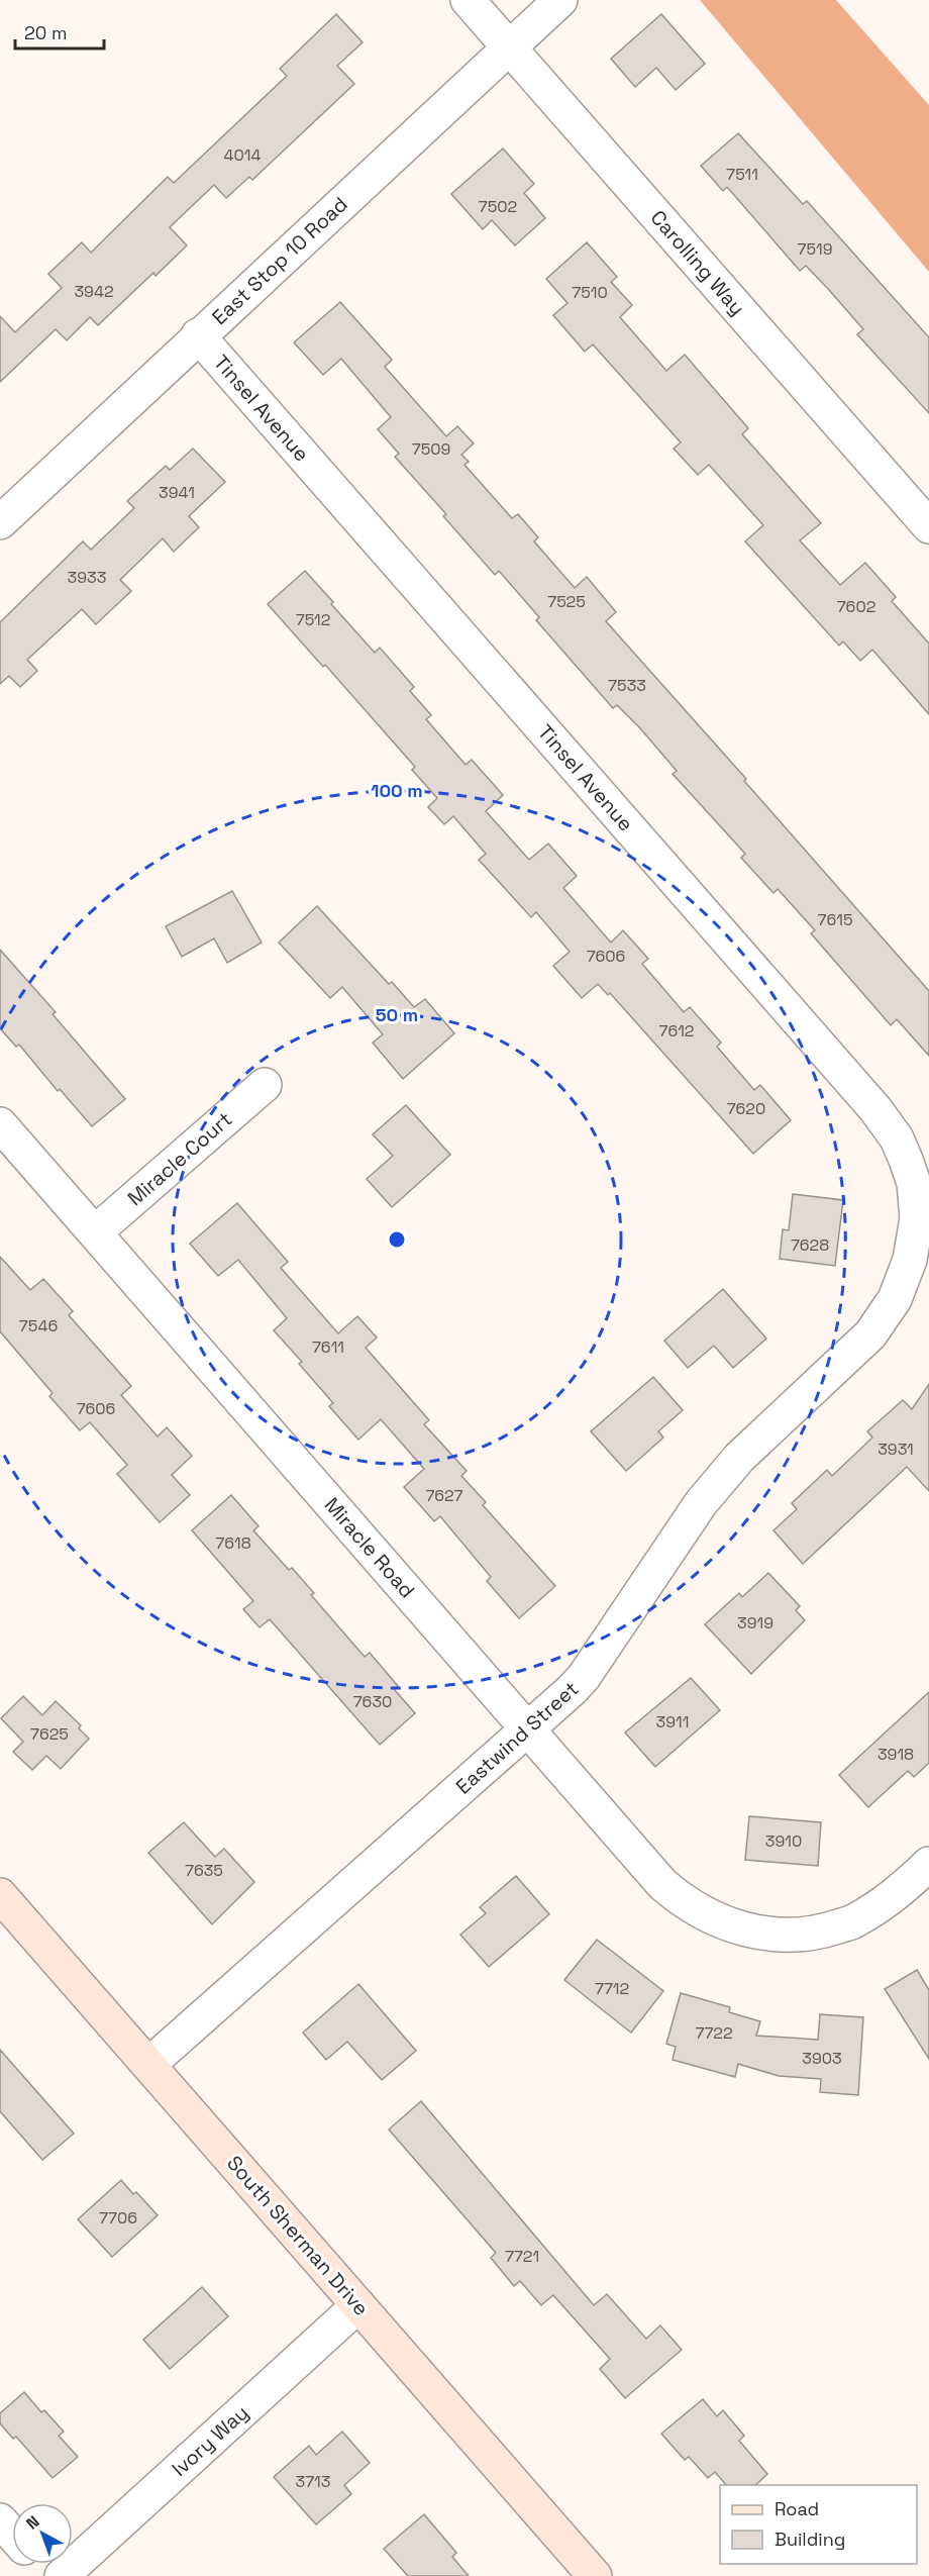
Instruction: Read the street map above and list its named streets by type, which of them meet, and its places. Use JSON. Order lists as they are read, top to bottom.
{
  "streets": {
    "street": [
      "East Stop 10 Road",
      "Carolling Way",
      "Tinsel Avenue",
      "Miracle Court",
      "Miracle Road",
      "Eastwind Street",
      "South Sherman Drive",
      "Ivory Way"
    ]
  },
  "crossings": [
    ["East Stop 10 Road", "Carolling Way"],
    ["East Stop 10 Road", "Tinsel Avenue"],
    ["Tinsel Avenue", "Eastwind Street"],
    ["Miracle Court", "Miracle Road"],
    ["Miracle Road", "Eastwind Street"],
    ["Eastwind Street", "South Sherman Drive"],
    ["South Sherman Drive", "Ivory Way"]
  ],
  "house_numbers": [
    "4014",
    "7511",
    "7502",
    "7519",
    "3942",
    "7510",
    "7509",
    "3941",
    "3933",
    "7525",
    "7602",
    "7512",
    "7533",
    "7615",
    "7606",
    "7612",
    "7620",
    "7628",
    "7546",
    "7611",
    "7606",
    "3931",
    "7627",
    "7618",
    "3919",
    "7630",
    "3911",
    "7625",
    "3918",
    "3910",
    "7635",
    "7712",
    "7722",
    "3903",
    "7706",
    "7721",
    "3713"
  ],
  "legend": ["Road", "Building"],
  "scale_bar": "20 m",
  "north": "top left",
  "rings": ["100 m", "50 m"]
}
